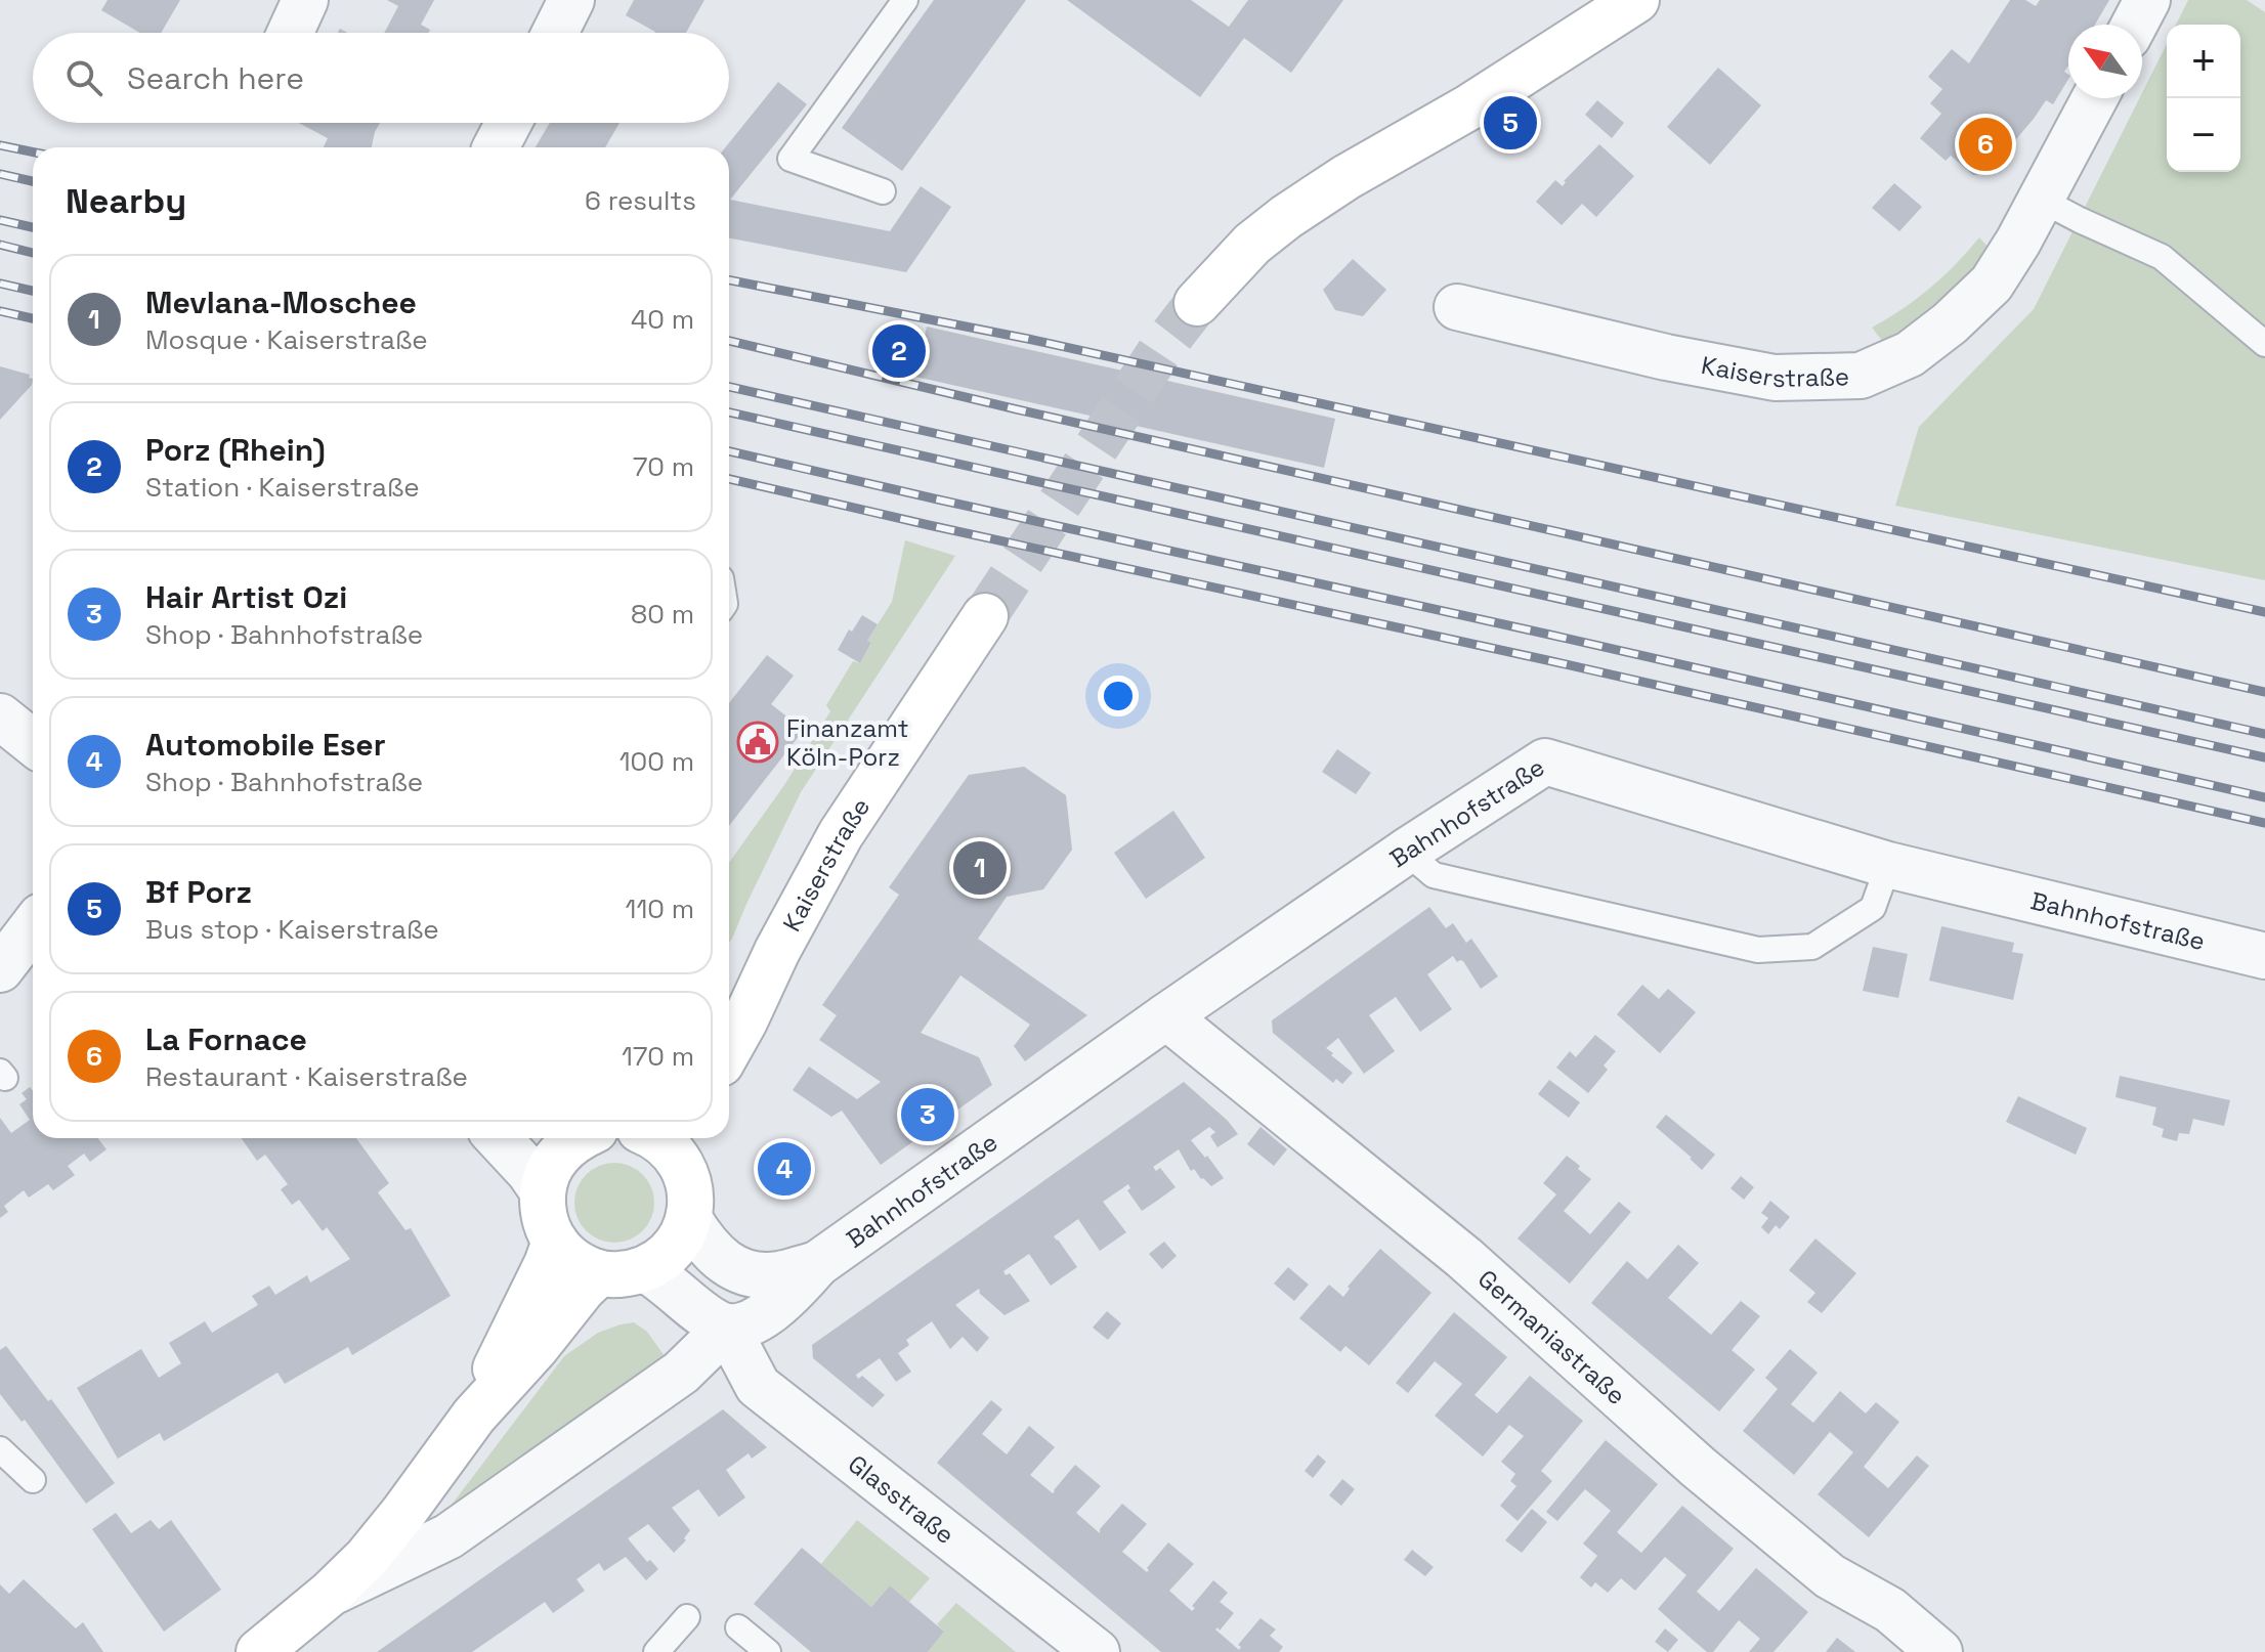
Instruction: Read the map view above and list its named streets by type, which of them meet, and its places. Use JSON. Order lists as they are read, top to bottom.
{
  "streets": {
    "main road": ["Kaiserstraße", "Bahnhofstraße"],
    "street": ["Germaniastraße", "Glasstraße"]
  },
  "crossings": [
    ["Bahnhofstraße", "Germaniastraße"],
    ["Bahnhofstraße", "Glasstraße"]
  ],
  "places": {
    "public building": ["Finanzamt Köln-Porz"]
  },
  "north": "top left",
  "page": {
    "map_buttons": ["+", "−"],
    "search": "Search here",
    "pins": [
      "5",
      "6",
      "2",
      "1",
      "3",
      "4"
    ],
    "heading": ["Nearby", "6 results"],
    "list": [
      {
        "mark": "1",
        "name": "Mevlana-Moschee",
        "note": "Mosque · Kaiserstraße",
        "value": "40 m"
      },
      {
        "mark": "2",
        "name": "Porz (Rhein)",
        "note": "Station · Kaiserstraße",
        "value": "70 m"
      },
      {
        "mark": "3",
        "name": "Hair Artist Ozi",
        "note": "Shop · Bahnhofstraße",
        "value": "80 m"
      },
      {
        "mark": "4",
        "name": "Automobile Eser",
        "note": "Shop · Bahnhofstraße",
        "value": "100 m"
      },
      {
        "mark": "5",
        "name": "Bf Porz",
        "note": "Bus stop · Kaiserstraße",
        "value": "110 m"
      },
      {
        "mark": "6",
        "name": "La Fornace",
        "note": "Restaurant · Kaiserstraße",
        "value": "170 m"
      }
    ]
  }
}
